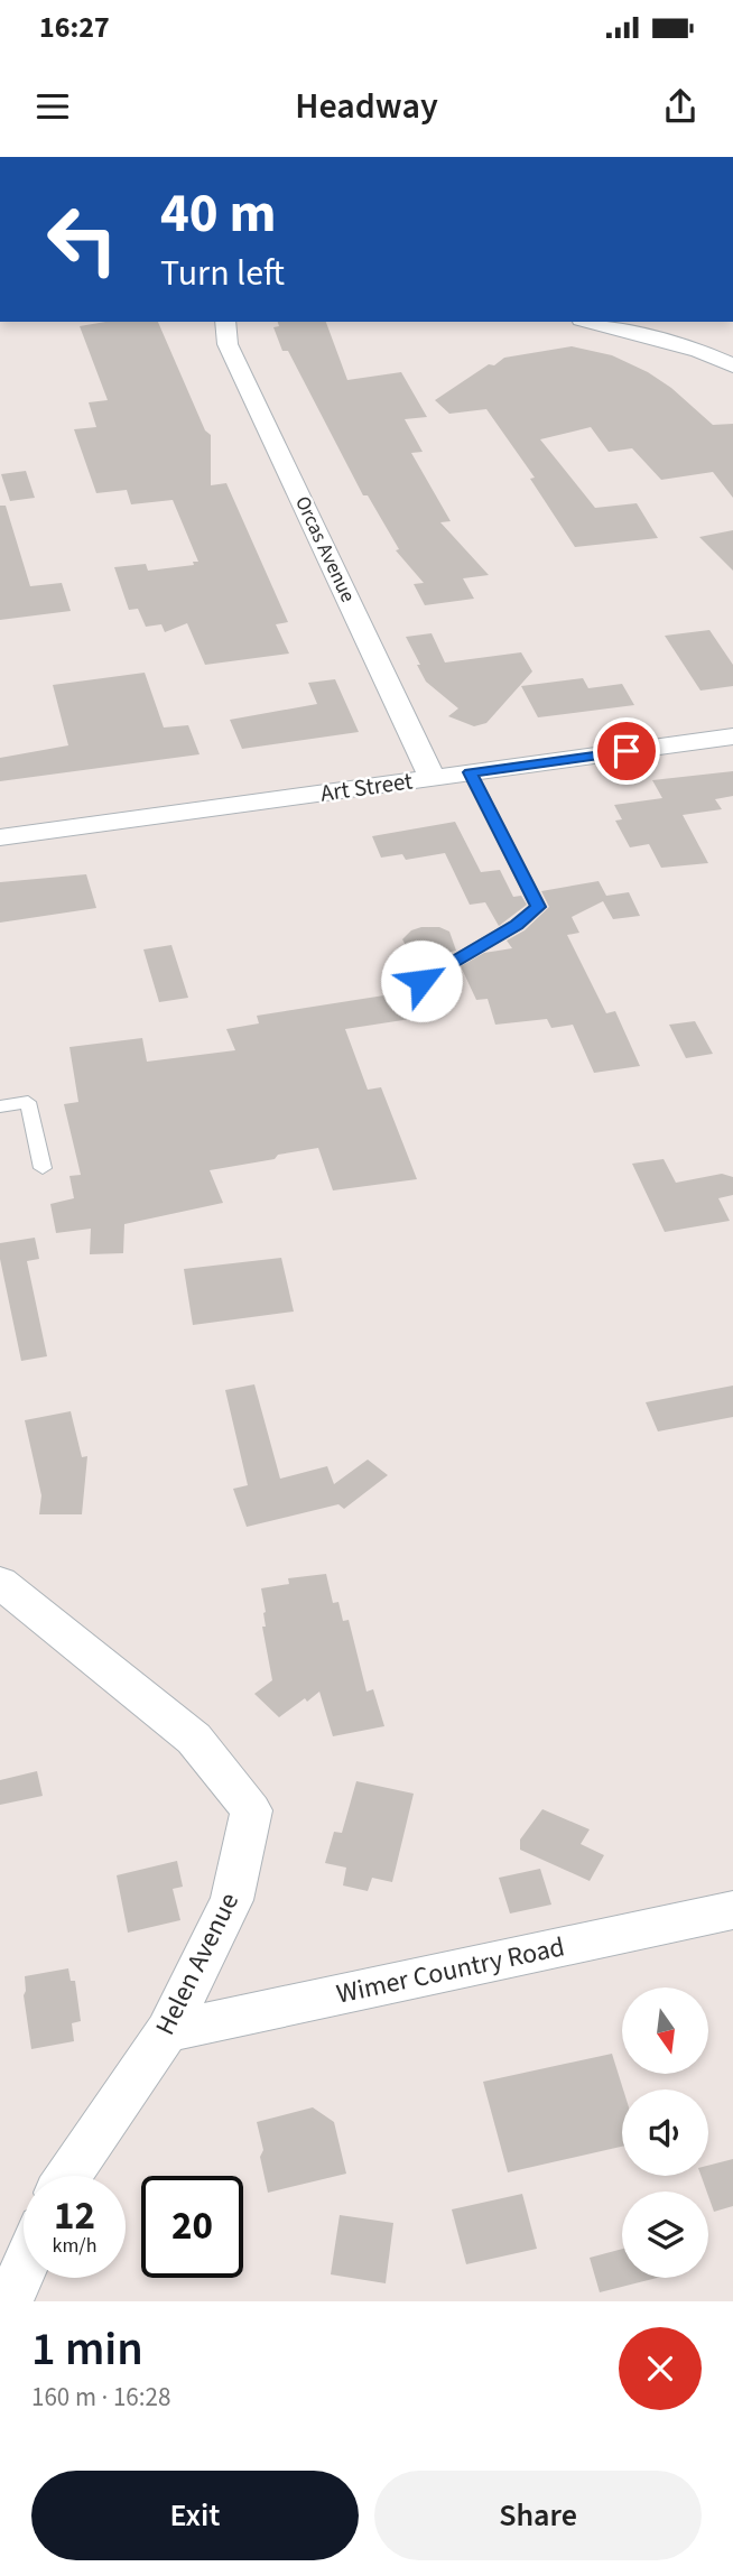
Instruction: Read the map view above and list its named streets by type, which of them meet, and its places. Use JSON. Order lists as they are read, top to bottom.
{
  "streets": {
    "street": [
      "Orcas Avenue",
      "Art Street",
      "Helen Avenue",
      "Wimer Country Road"
    ]
  },
  "crossings": [
    ["Orcas Avenue", "Art Street"],
    ["Helen Avenue", "Wimer Country Road"]
  ],
  "north": "bottom",
  "page": {
    "status": "16:27",
    "header": "Headway",
    "turn": ["40 m", "Turn left"],
    "speed": "12 km/h",
    "limit": "20",
    "heading": ["1 min", "160 m · 16:28"],
    "buttons": ["Exit", "Share"]
  }
}
